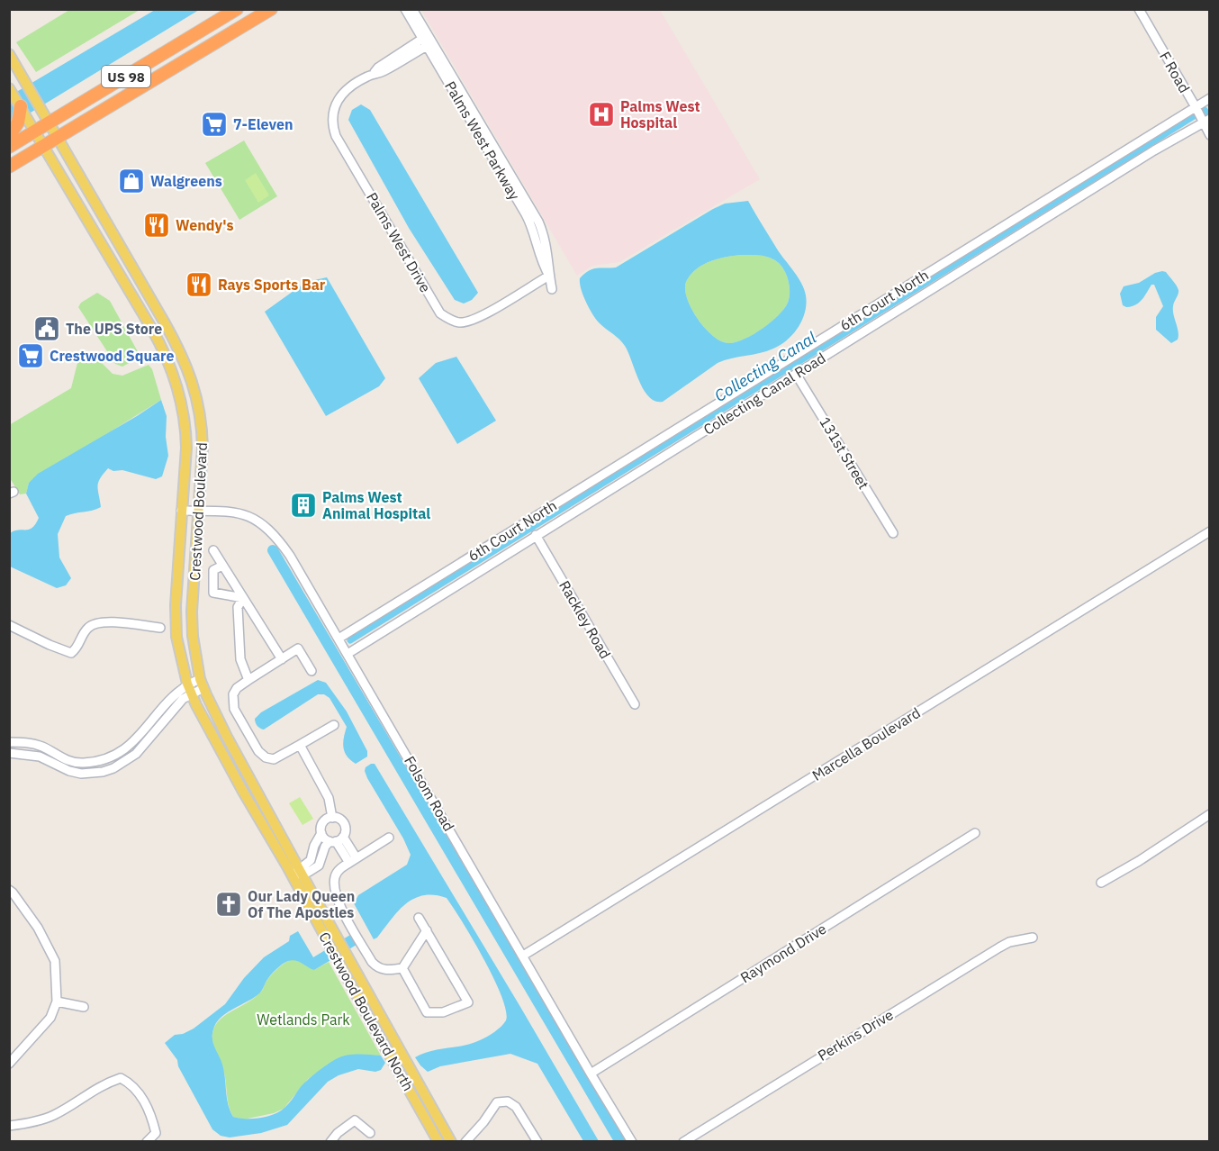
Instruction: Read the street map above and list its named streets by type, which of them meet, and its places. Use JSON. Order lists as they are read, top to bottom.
{
  "streets": {
    "highway": ["US 98"],
    "main road": ["Crestwood Boulevard", "Crestwood Boulevard North"],
    "street": [
      "F Road",
      "Palms West Parkway",
      "Palms West Drive",
      "6th Court North",
      "Collecting Canal Road",
      "131st Street",
      "Rackley Road",
      "Marcella Boulevard",
      "Folsom Road",
      "Raymond Drive",
      "Perkins Drive"
    ]
  },
  "crossings": [
    ["F Road", "6th Court North"],
    ["F Road", "Collecting Canal Road"],
    ["US 98", "Crestwood Boulevard"],
    ["Palms West Parkway", "Palms West Drive"],
    ["6th Court North", "Folsom Road"],
    ["Collecting Canal Road", "131st Street"],
    ["Collecting Canal Road", "Rackley Road"],
    ["Collecting Canal Road", "Folsom Road"],
    ["Crestwood Boulevard", "Folsom Road"],
    ["Crestwood Boulevard", "Crestwood Boulevard North"],
    ["Marcella Boulevard", "Folsom Road"],
    ["Folsom Road", "Raymond Drive"]
  ],
  "water": ["Collecting Canal"],
  "parks": ["Wetlands Park"],
  "places": {
    "hospital": ["Palms West Hospital"],
    "supermarket": ["7-Eleven", "Crestwood Square"],
    "shop": ["Walgreens"],
    "restaurant": ["Wendy's", "Rays Sports Bar"],
    "public building": ["The UPS Store"],
    "building": ["Palms West Animal Hospital"],
    "church": ["Our Lady Queen Of The Apostles"]
  }
}
